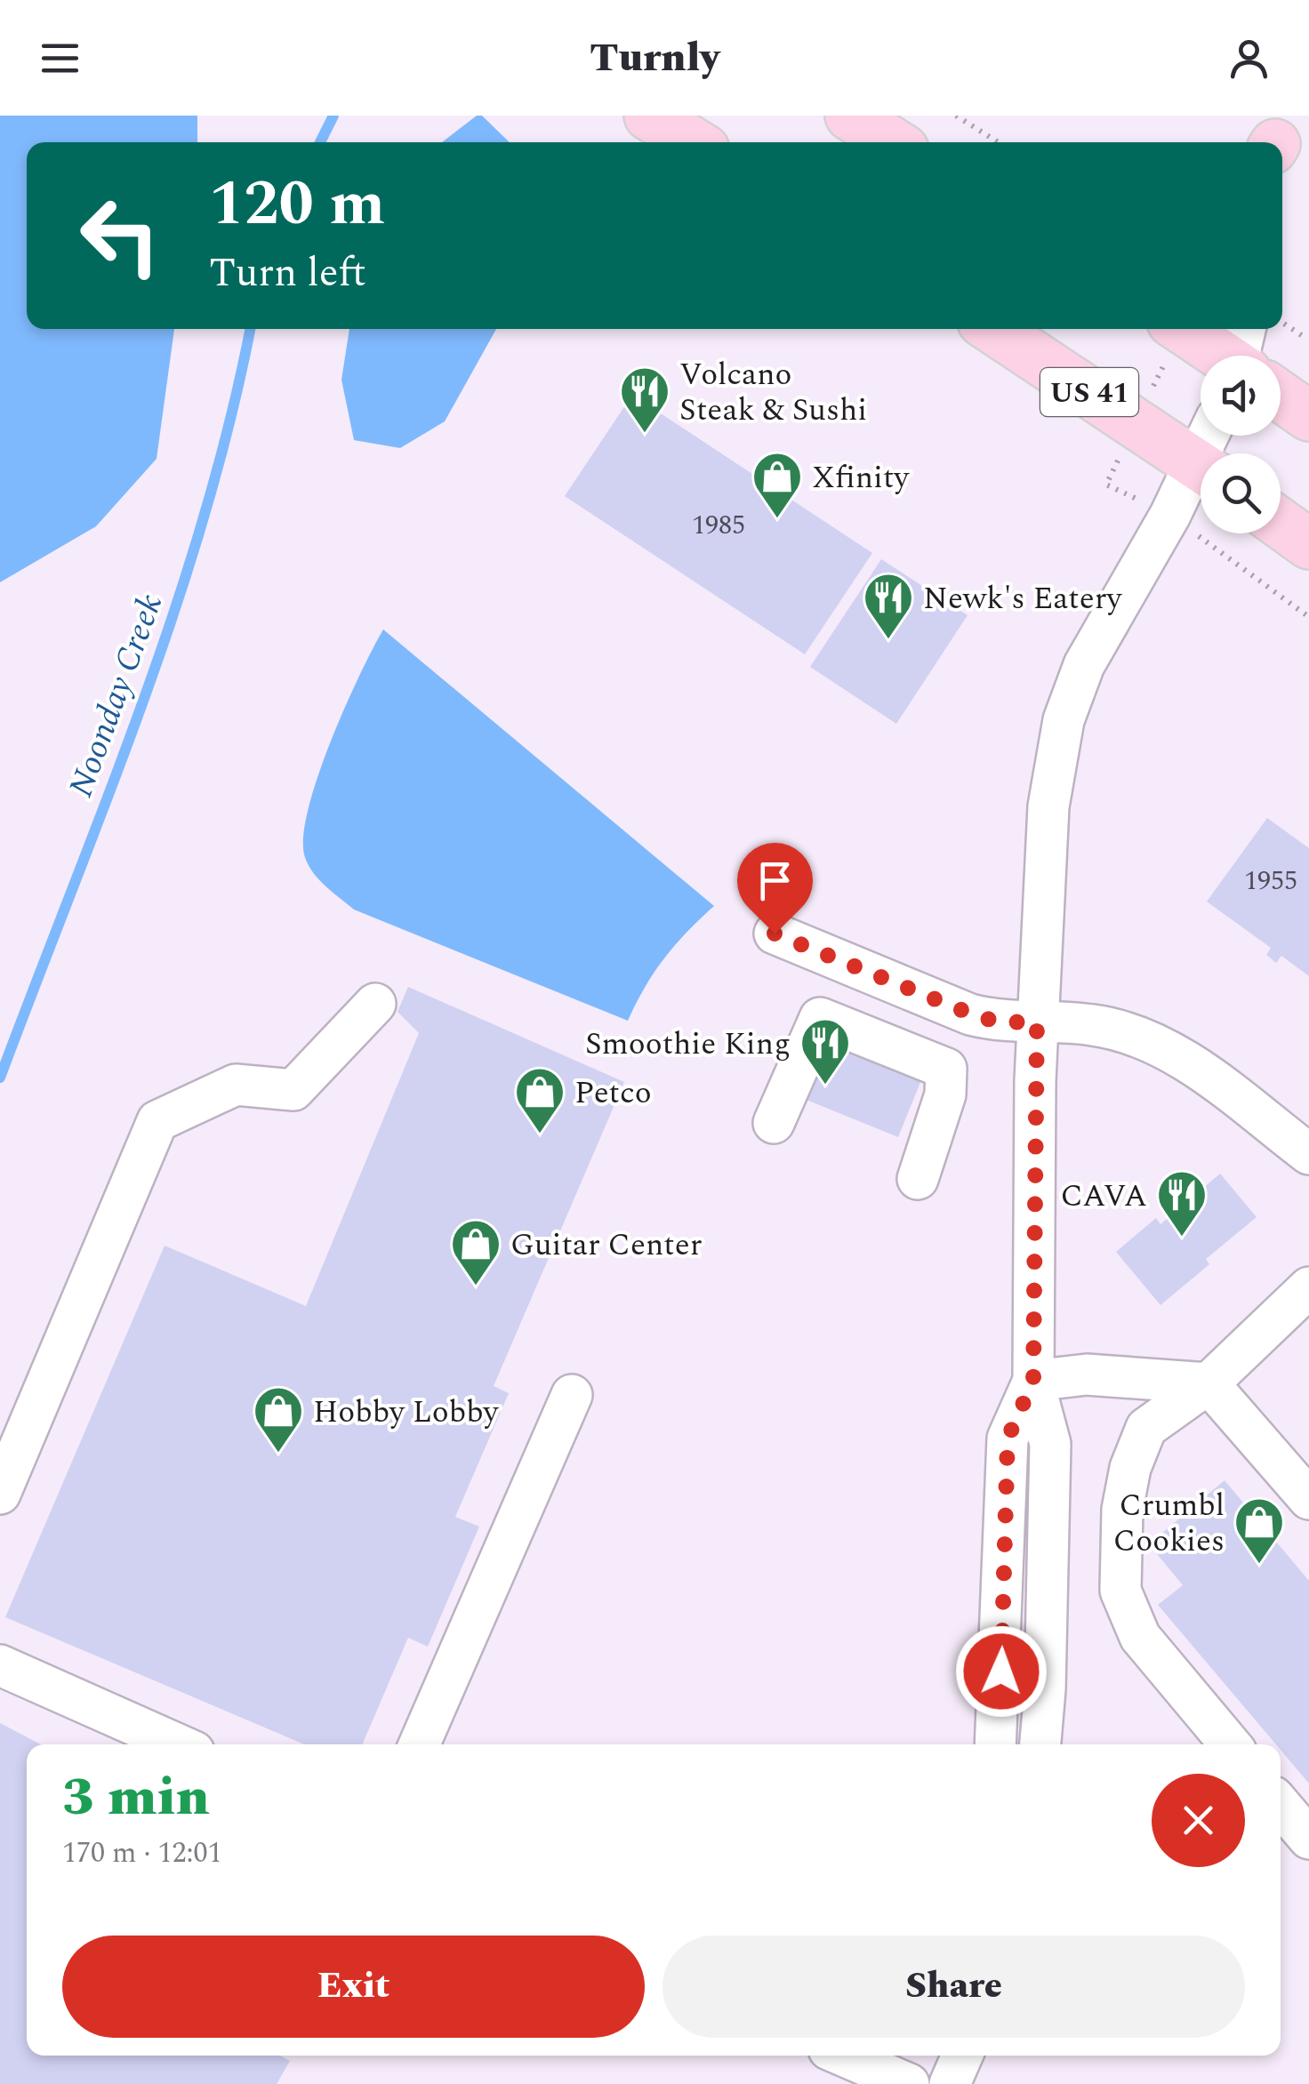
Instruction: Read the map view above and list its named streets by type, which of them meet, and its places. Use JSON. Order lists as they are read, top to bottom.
{
  "streets": {
    "main road": ["US 41"]
  },
  "water": ["Noonday Creek"],
  "places": {
    "restaurant": [
      "Volcano Steak & Sushi",
      "Newk's Eatery",
      "Smoothie King",
      "CAVA"
    ],
    "shop": [
      "Xfinity",
      "Petco",
      "Guitar Center",
      "Hobby Lobby",
      "Crumbl Cookies"
    ]
  },
  "house_numbers": ["1985", "1955"],
  "page": {
    "header": "Turnly",
    "turn": ["120 m", "Turn left"],
    "heading": ["3 min", "170 m · 12:01"],
    "buttons": ["Exit", "Share"]
  }
}
